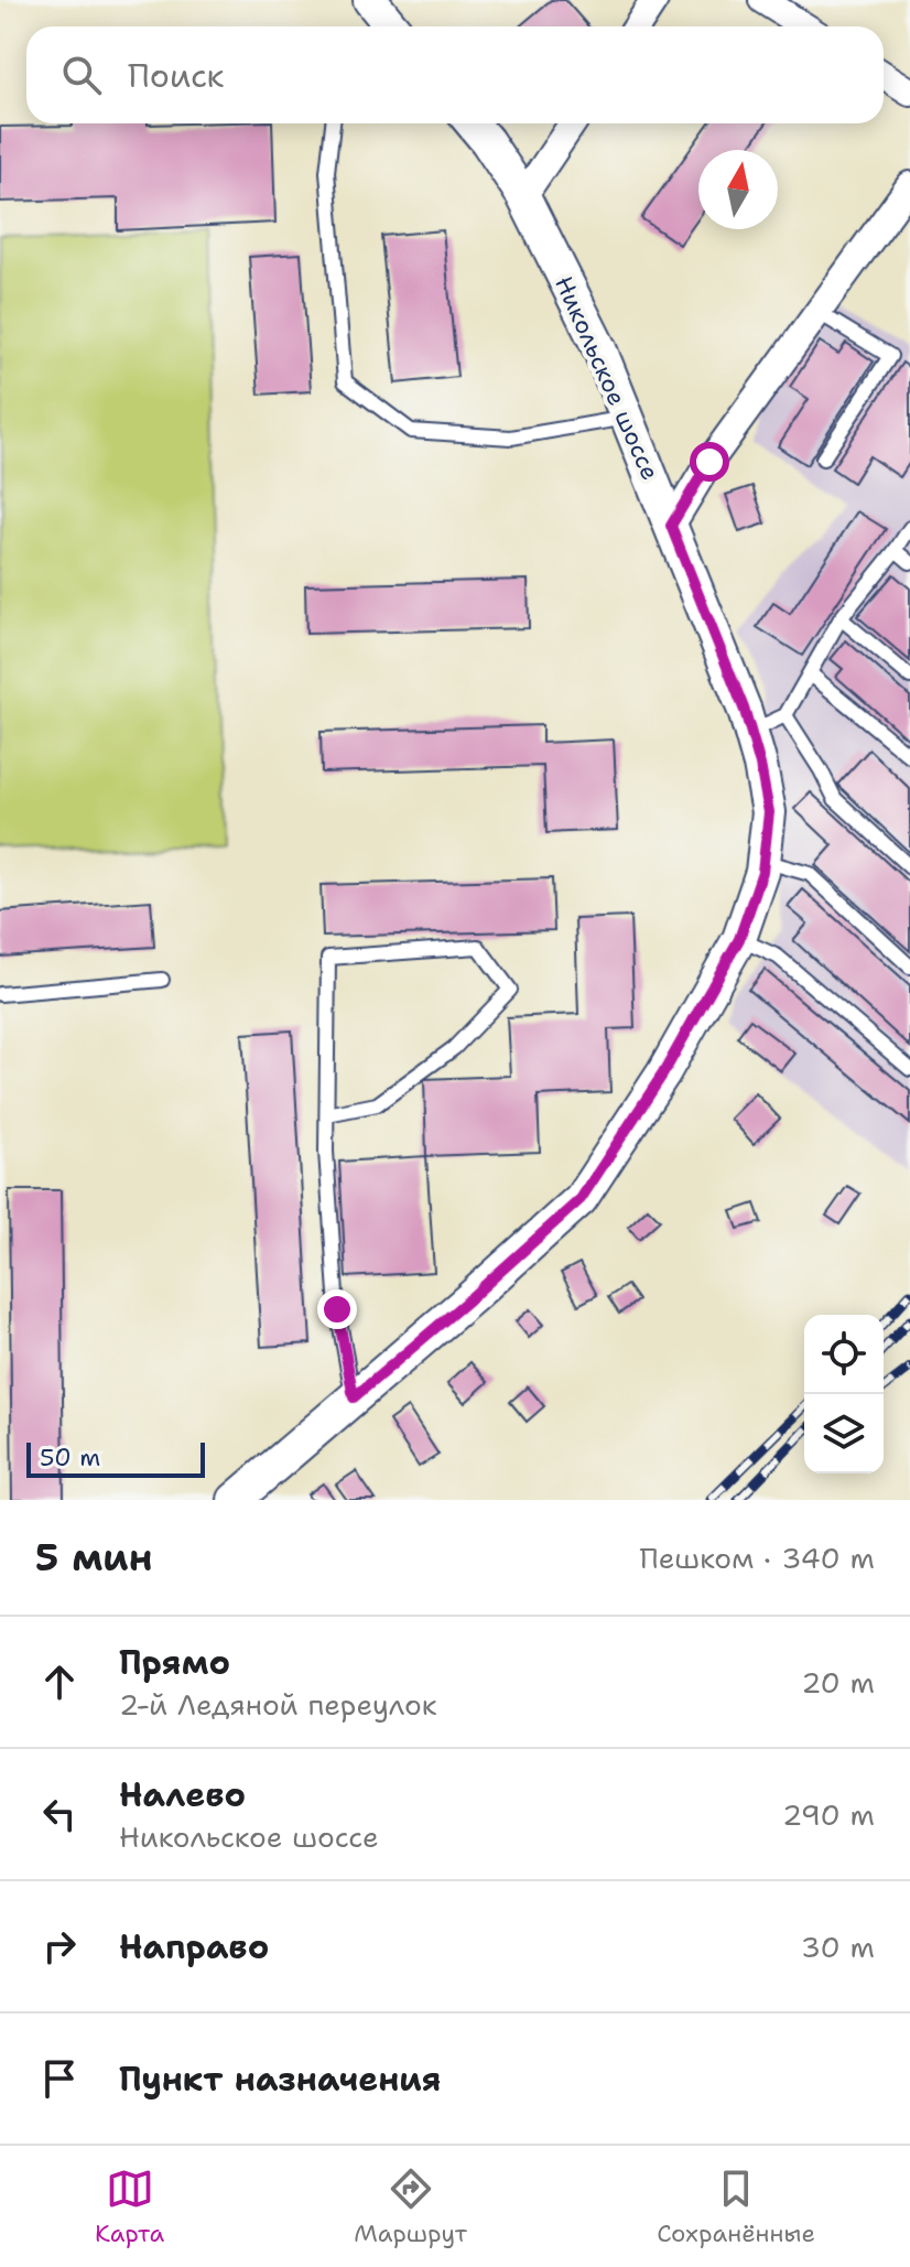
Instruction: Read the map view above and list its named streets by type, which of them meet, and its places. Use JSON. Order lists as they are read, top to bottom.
{
  "streets": {
    "street": ["Никольское шоссе"]
  },
  "scale_bar": "50 m",
  "north": "top",
  "page": {
    "search": "Поиск",
    "scale": "50 m",
    "heading": ["5 мин", "Пешком · 340 m"],
    "list": [
      ["Прямо", "2-й Ледяной переулок", "20 m"],
      ["Налево", "Никольское шоссе", "290 m"],
      ["Направо", "30 m"],
      "Пункт назначения"
    ],
    "nav": ["Карта", "Маршрут", "Сохранённые"]
  }
}
